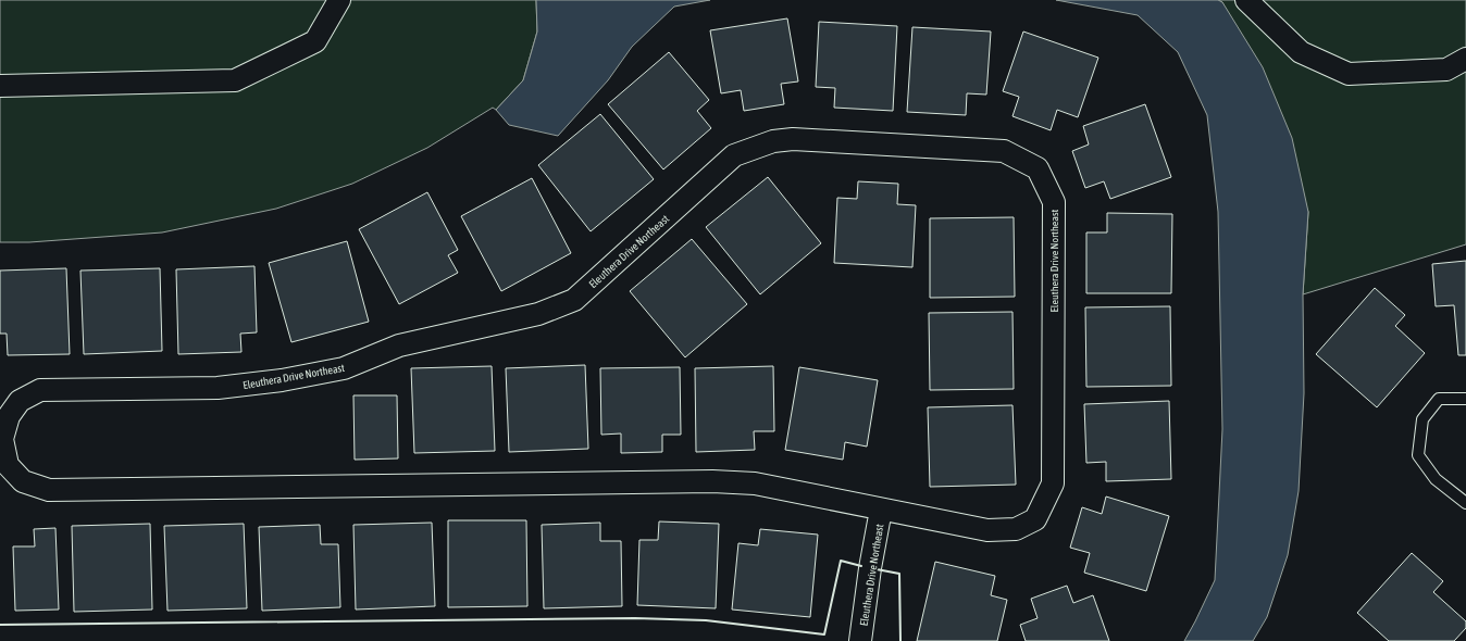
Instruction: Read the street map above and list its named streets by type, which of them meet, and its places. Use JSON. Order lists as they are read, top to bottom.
{
  "streets": {
    "street": ["Eleuthera Drive Northeast"]
  }
}
